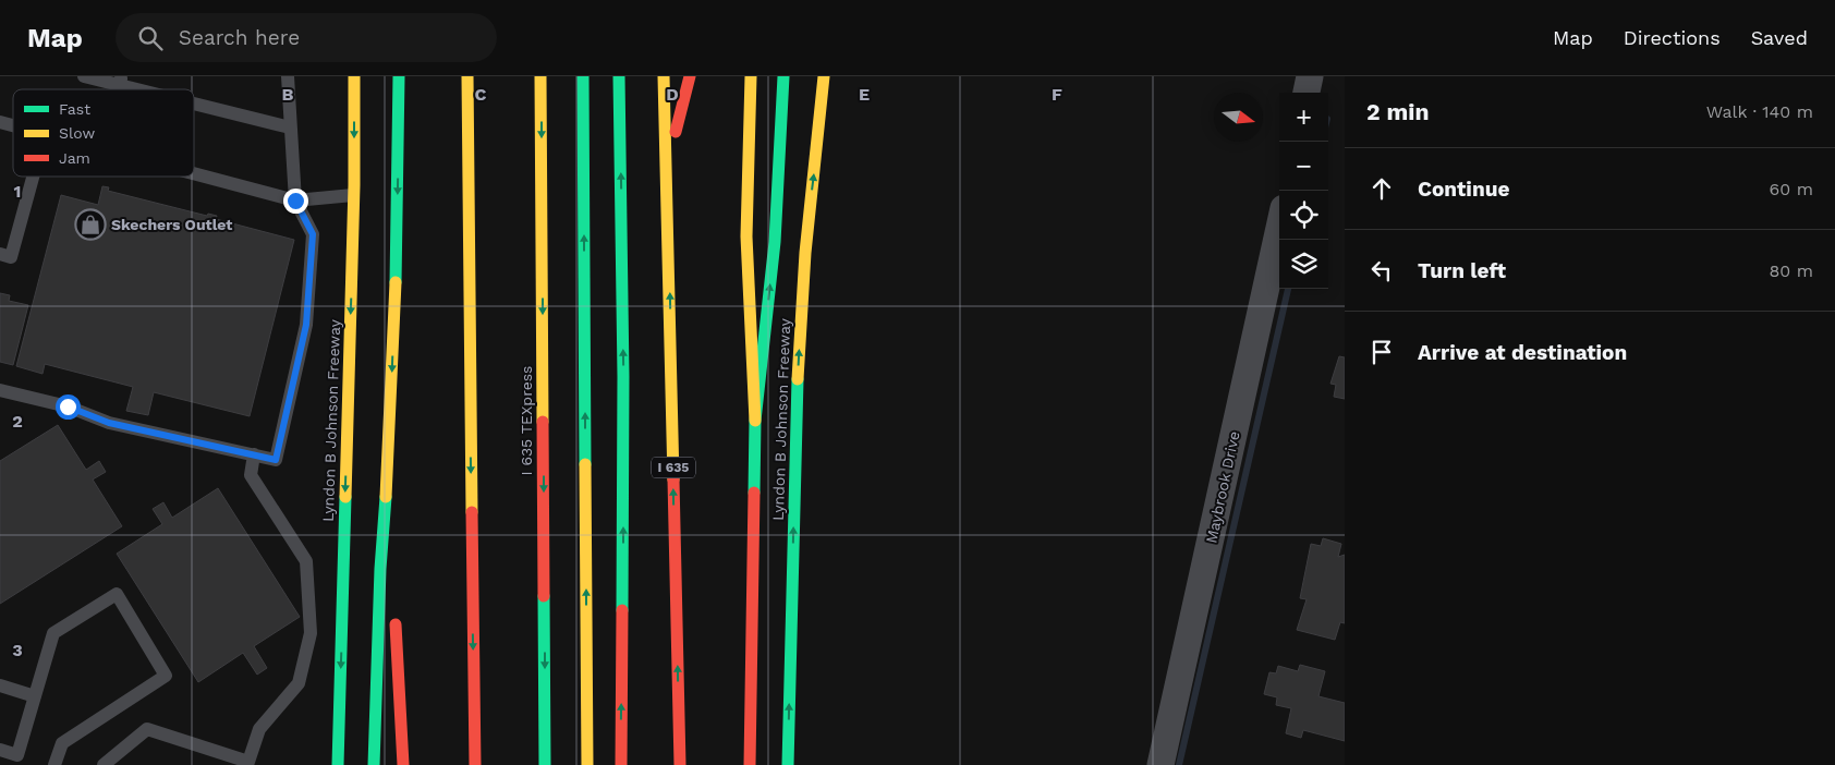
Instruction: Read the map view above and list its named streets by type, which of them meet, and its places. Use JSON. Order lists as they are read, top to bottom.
{
  "streets": {
    "main road": ["Lyndon B Johnson Freeway", "I 635 TEXpress", "I 635"],
    "street": ["Maybrook Drive"]
  },
  "places": {
    "shop": ["Skechers Outlet"]
  },
  "legend": ["Fast", "Slow", "Jam"],
  "north": "right",
  "page": {
    "header": "Map",
    "search": "Search here",
    "nav": ["Map", "Directions", "Saved"],
    "heading": ["2 min", "Walk · 140 m"],
    "map_buttons": ["+", "−"],
    "list": [
      ["Continue", "60 m"],
      ["Turn left", "80 m"],
      "Arrive at destination"
    ]
  },
  "grid": {
    "columns": [
      "B",
      "C",
      "D",
      "E",
      "F"
    ],
    "rows": ["1", "2", "3"]
  }
}
